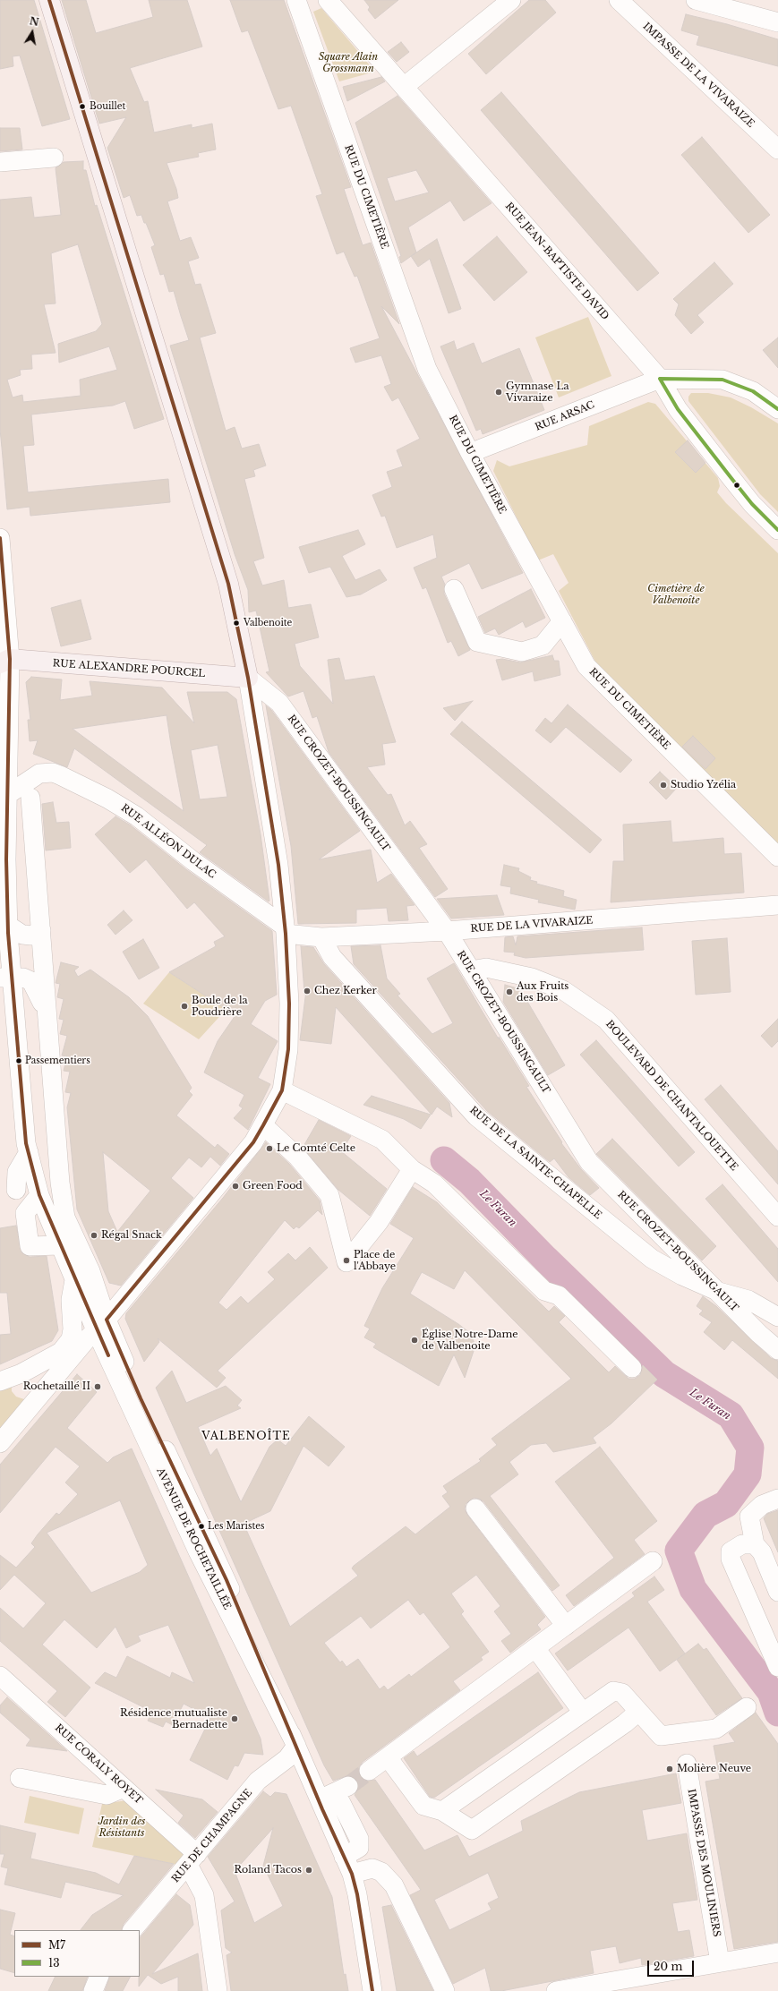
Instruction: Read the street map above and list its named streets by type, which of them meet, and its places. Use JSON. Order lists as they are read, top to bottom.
{
  "streets": {
    "main road": ["RUE ALEXANDRE POURCEL"],
    "street": [
      "IMPASSE DE LA VIVARAIZE",
      "RUE DU CIMETIÈRE",
      "RUE JEAN-BAPTISTE DAVID",
      "RUE ARSAC",
      "RUE CROZET-BOUSSINGAULT",
      "RUE ALLÉON DULAC",
      "RUE DE LA VIVARAIZE",
      "BOULEVARD DE CHANTALOUETTE",
      "RUE DE LA SAINTE-CHAPELLE",
      "AVENUE DE ROCHETAILLÉE",
      "RUE CORALY ROYET",
      "RUE DE CHAMPAGNE",
      "IMPASSE DES MOULINIERS"
    ]
  },
  "crossings": [
    ["RUE DU CIMETIÈRE", "RUE ARSAC"],
    ["RUE JEAN-BAPTISTE DAVID", "RUE ARSAC"],
    ["RUE ALEXANDRE POURCEL", "RUE CROZET-BOUSSINGAULT"],
    ["RUE CROZET-BOUSSINGAULT", "RUE DE LA VIVARAIZE"],
    ["RUE CROZET-BOUSSINGAULT", "BOULEVARD DE CHANTALOUETTE"],
    ["RUE CROZET-BOUSSINGAULT", "RUE DE LA SAINTE-CHAPELLE"],
    ["RUE ALLÉON DULAC", "RUE DE LA VIVARAIZE"],
    ["RUE DE LA VIVARAIZE", "RUE DE LA SAINTE-CHAPELLE"],
    ["AVENUE DE ROCHETAILLÉE", "RUE DE CHAMPAGNE"],
    ["RUE CORALY ROYET", "RUE DE CHAMPAGNE"]
  ],
  "districts": ["VALBENOÎTE"],
  "water": ["Le Furan"],
  "parks": ["Square Alain Grossmann", "Cimetière de Valbenoîte", "Jardin des Résistants"],
  "places": [
    "Bouillet",
    "Gymnase La Vivaraize",
    "Valbenoite",
    "Studio Yzélia",
    "Chez Kerker",
    "Aux Fruits des Bois",
    "Boule de la Poudrière",
    "Passementiers",
    "Le Comté Celte",
    "Green Food",
    "Régal Snack",
    "Place de l'Abbaye",
    "Église Notre-Dame de Valbenoite",
    "Rochetaillé II",
    "Les Maristes",
    "Résidence mutualiste Bernadette",
    "Molière Neuve",
    "Roland Tacos"
  ],
  "lines": ["transit line M7", "transit line 13"],
  "legend": ["M7", "13"],
  "scale_bar": "20 m",
  "north": "top"
}
